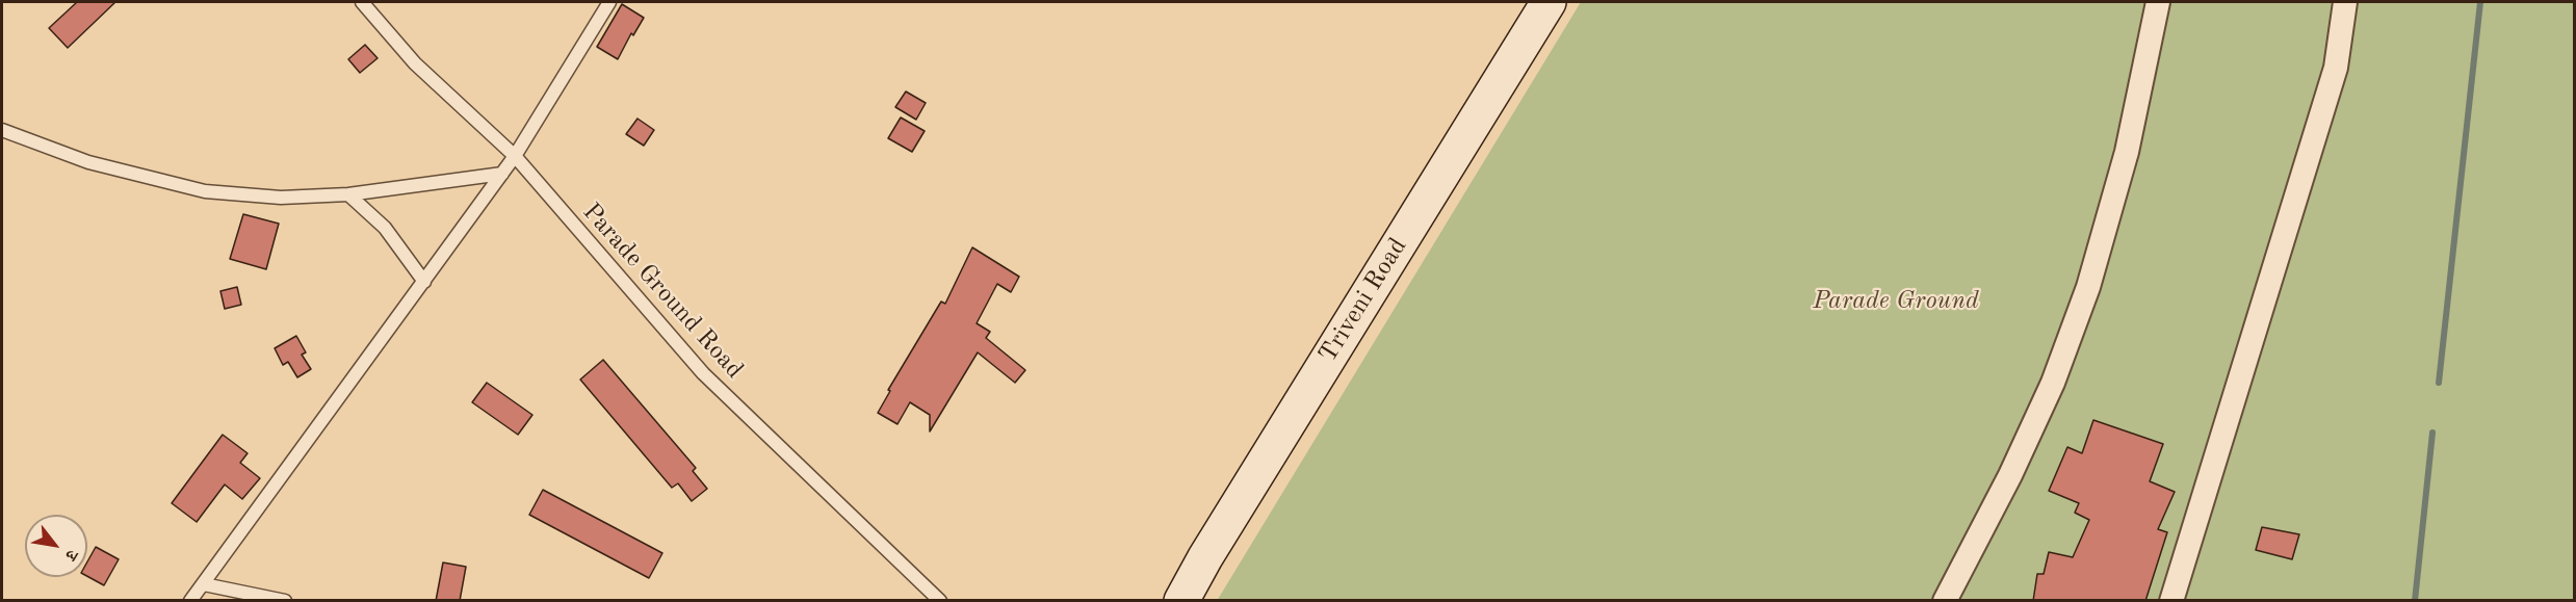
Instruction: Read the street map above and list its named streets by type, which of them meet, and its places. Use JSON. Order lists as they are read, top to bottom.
{
  "streets": {
    "main road": ["Triveni Road"],
    "lane": ["Parade Ground Road"]
  },
  "parks": ["Parade Ground"],
  "north": "bottom right"
}
